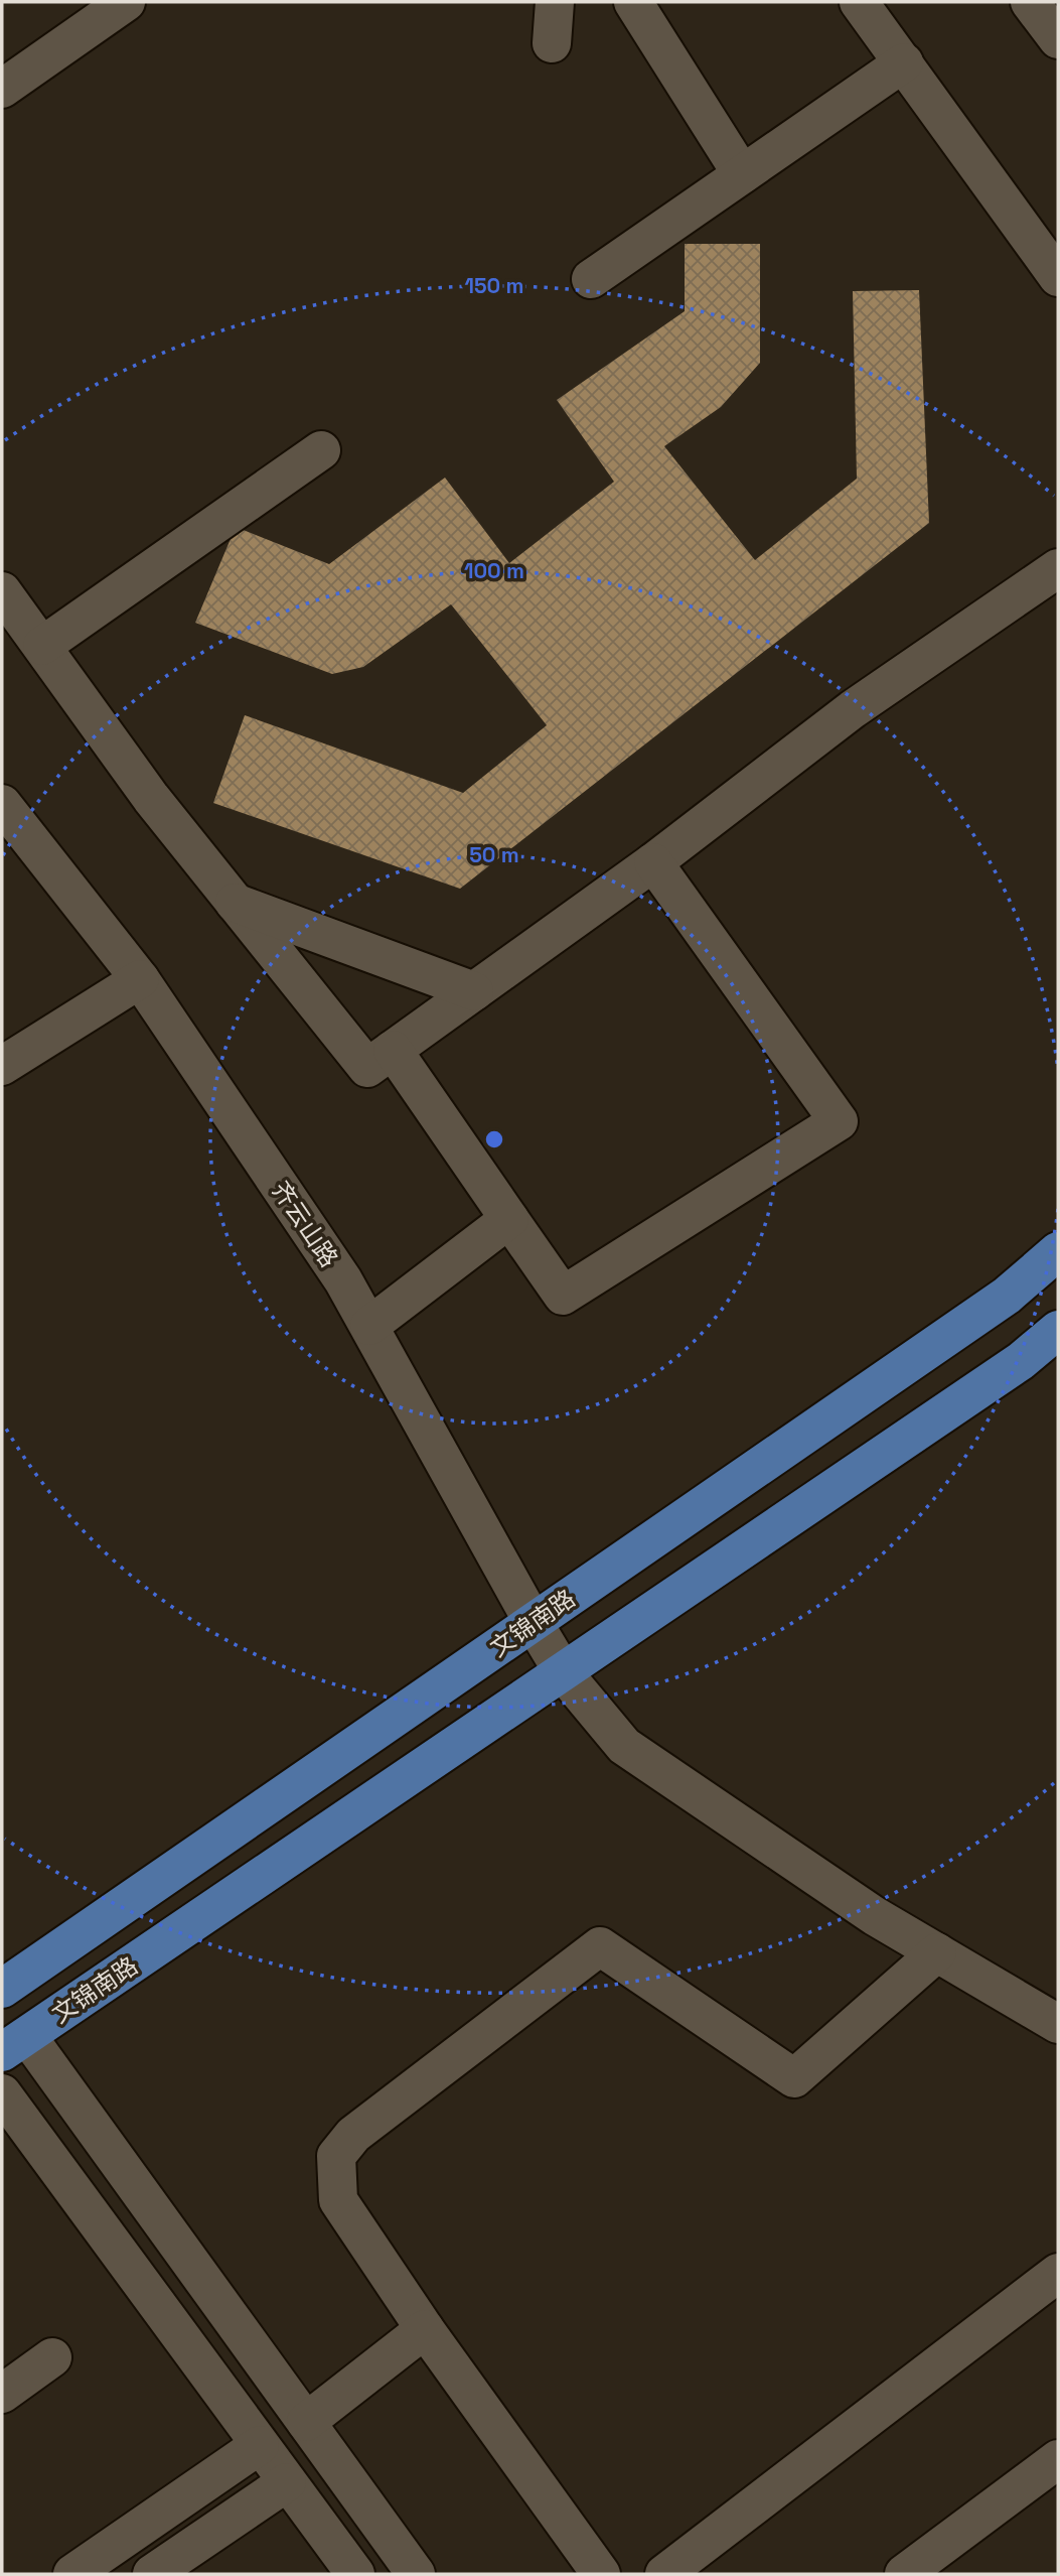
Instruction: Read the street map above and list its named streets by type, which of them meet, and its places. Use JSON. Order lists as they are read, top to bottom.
{
  "streets": {
    "main road": ["文锦南路"],
    "street": ["齐云山路"]
  },
  "crossings": [
    ["齐云山路", "文锦南路"]
  ],
  "rings": ["150 m", "100 m", "50 m"]
}
